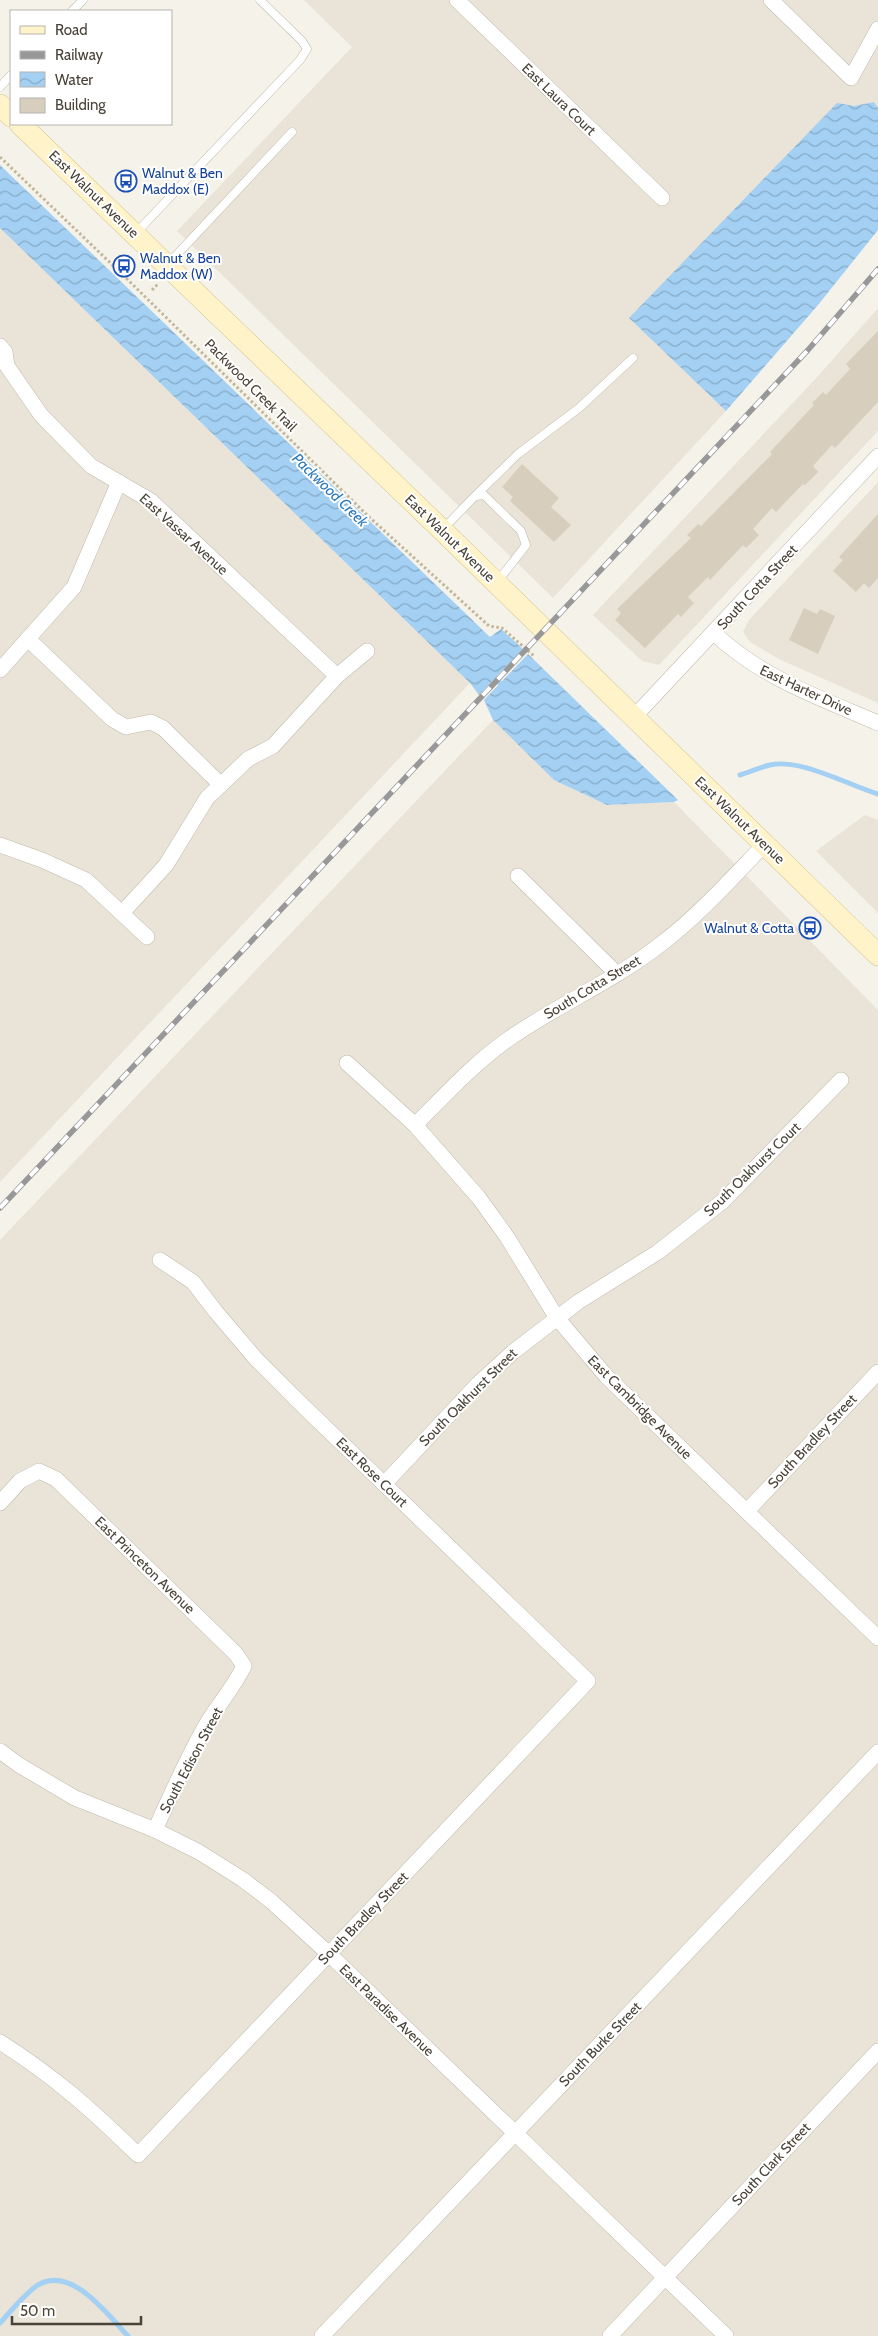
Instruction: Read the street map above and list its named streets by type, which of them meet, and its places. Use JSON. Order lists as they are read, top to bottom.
{
  "streets": {
    "main road": ["East Walnut Avenue"],
    "street": [
      "East Laura Court",
      "East Vassar Avenue",
      "South Cotta Street",
      "East Harter Drive",
      "South Oakhurst Court",
      "South Oakhurst Street",
      "East Cambridge Avenue",
      "South Bradley Street",
      "East Rose Court",
      "East Princeton Avenue",
      "South Edison Street",
      "East Paradise Avenue",
      "South Burke Street",
      "South Clark Street"
    ],
    "path": ["Packwood Creek Trail"]
  },
  "crossings": [
    ["East Walnut Avenue", "South Cotta Street"],
    ["South Cotta Street", "East Harter Drive"],
    ["South Cotta Street", "East Cambridge Avenue"],
    ["South Oakhurst Court", "South Oakhurst Street"],
    ["South Oakhurst Court", "East Cambridge Avenue"],
    ["South Oakhurst Street", "East Cambridge Avenue"],
    ["South Oakhurst Street", "East Rose Court"],
    ["East Cambridge Avenue", "South Bradley Street"],
    ["South Bradley Street", "East Rose Court"],
    ["South Bradley Street", "East Paradise Avenue"],
    ["East Princeton Avenue", "South Edison Street"],
    ["South Edison Street", "East Paradise Avenue"],
    ["East Paradise Avenue", "South Burke Street"],
    ["East Paradise Avenue", "South Clark Street"]
  ],
  "water": ["Packwood Creek"],
  "places": {
    "bus stop": ["Walnut & Ben Maddox (E)", "Walnut & Ben Maddox (W)", "Walnut & Cotta"]
  },
  "legend": [
    "Road",
    "Railway",
    "Water",
    "Building"
  ],
  "scale_bar": "50 m"
}
